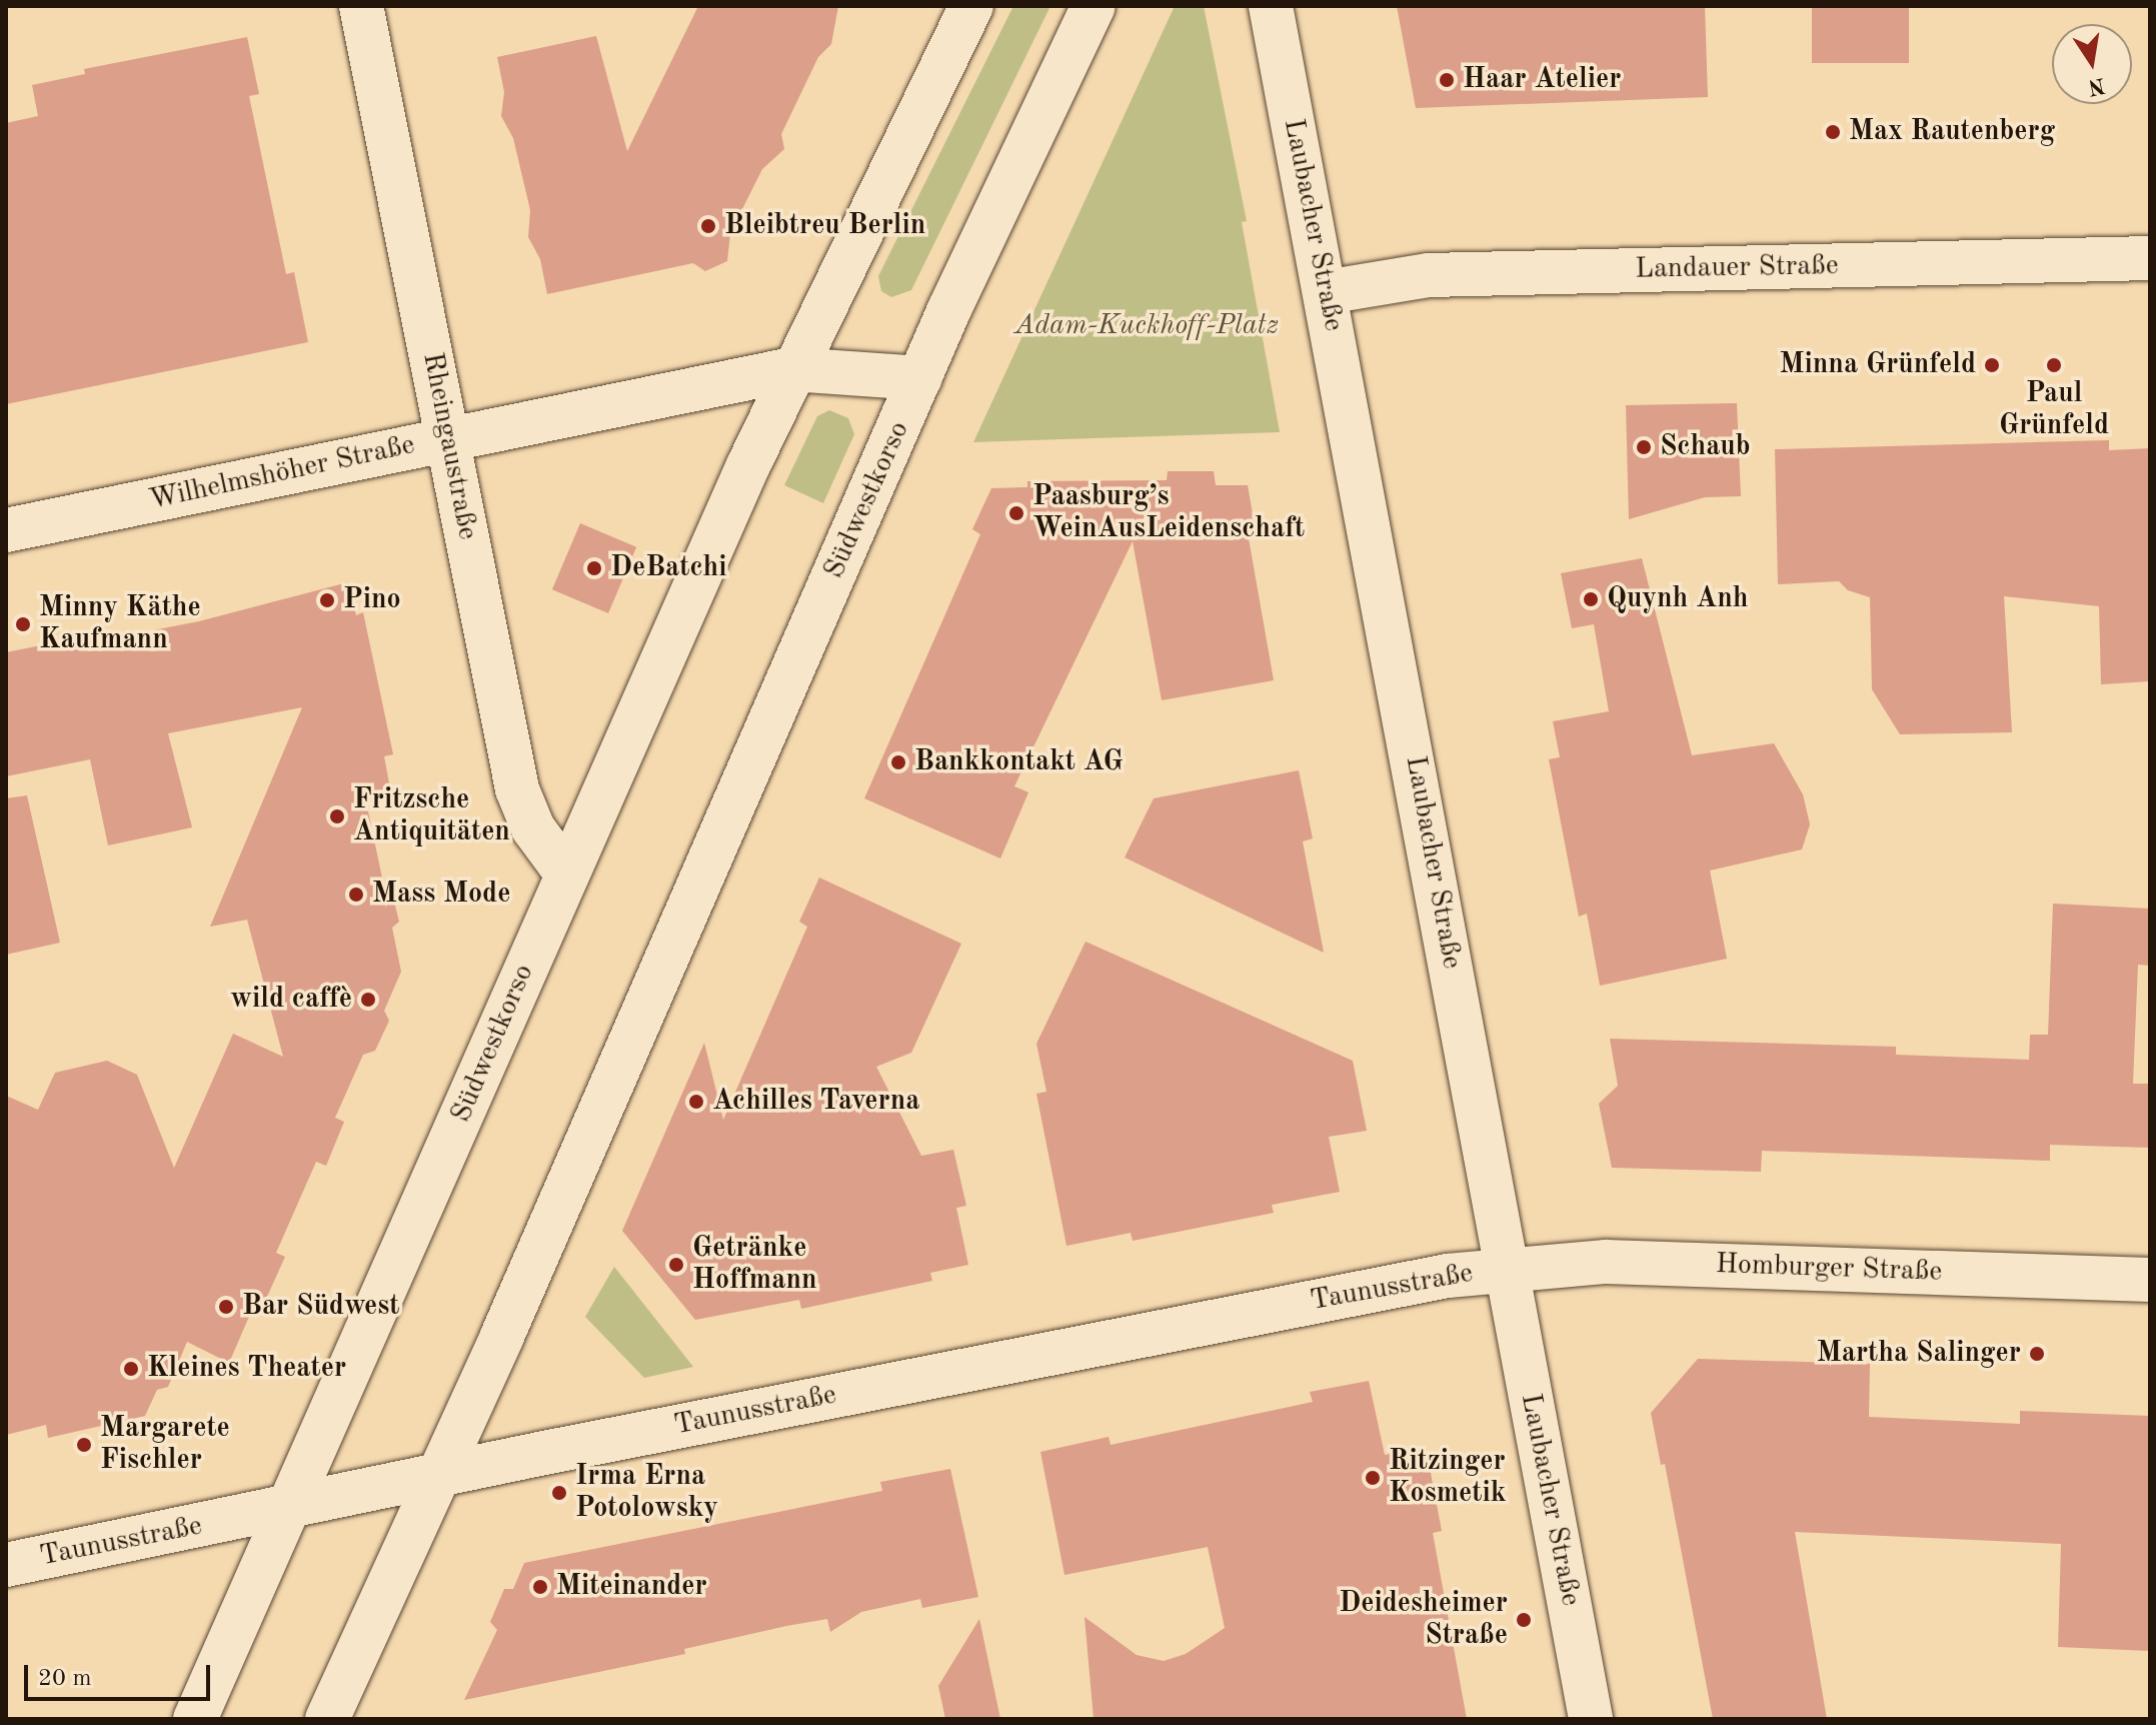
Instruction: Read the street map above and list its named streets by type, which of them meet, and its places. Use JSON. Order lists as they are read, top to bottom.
{
  "streets": {
    "street": [
      "Laubacher Straße",
      "Landauer Straße",
      "Rheingaustraße",
      "Wilhelmshöher Straße",
      "Südwestkorso",
      "Homburger Straße",
      "Taunusstraße"
    ]
  },
  "crossings": [
    ["Laubacher Straße", "Landauer Straße"],
    ["Laubacher Straße", "Homburger Straße"],
    ["Laubacher Straße", "Taunusstraße"],
    ["Rheingaustraße", "Wilhelmshöher Straße"],
    ["Rheingaustraße", "Südwestkorso"],
    ["Wilhelmshöher Straße", "Südwestkorso"],
    ["Südwestkorso", "Taunusstraße"],
    ["Homburger Straße", "Taunusstraße"]
  ],
  "parks": ["Adam-Kuckhoff-Platz"],
  "places": [
    "Haar Atelier",
    "Max Rautenberg",
    "Bleibtreu Berlin",
    "Minna Grünfeld",
    "Paul Grünfeld",
    "Schaub",
    "Paasburg’s WeinAusLeidenschaft",
    "DeBatchi",
    "Quynh Anh",
    "Pino",
    "Minny Käthe Kaufmann",
    "Bankkontakt AG",
    "Fritzsche Antiquitäten",
    "Mass Mode",
    "wild caffè",
    "Achilles Taverna",
    "Getränke Hoffmann",
    "Bar Südwest",
    "Martha Salinger",
    "Kleines Theater",
    "Margarete Fischler",
    "Ritzinger Kosmetik",
    "Irma Erna Potolowsky",
    "Miteinander",
    "Deidesheimer Straße"
  ],
  "scale_bar": "20 m",
  "north": "bottom"
}
